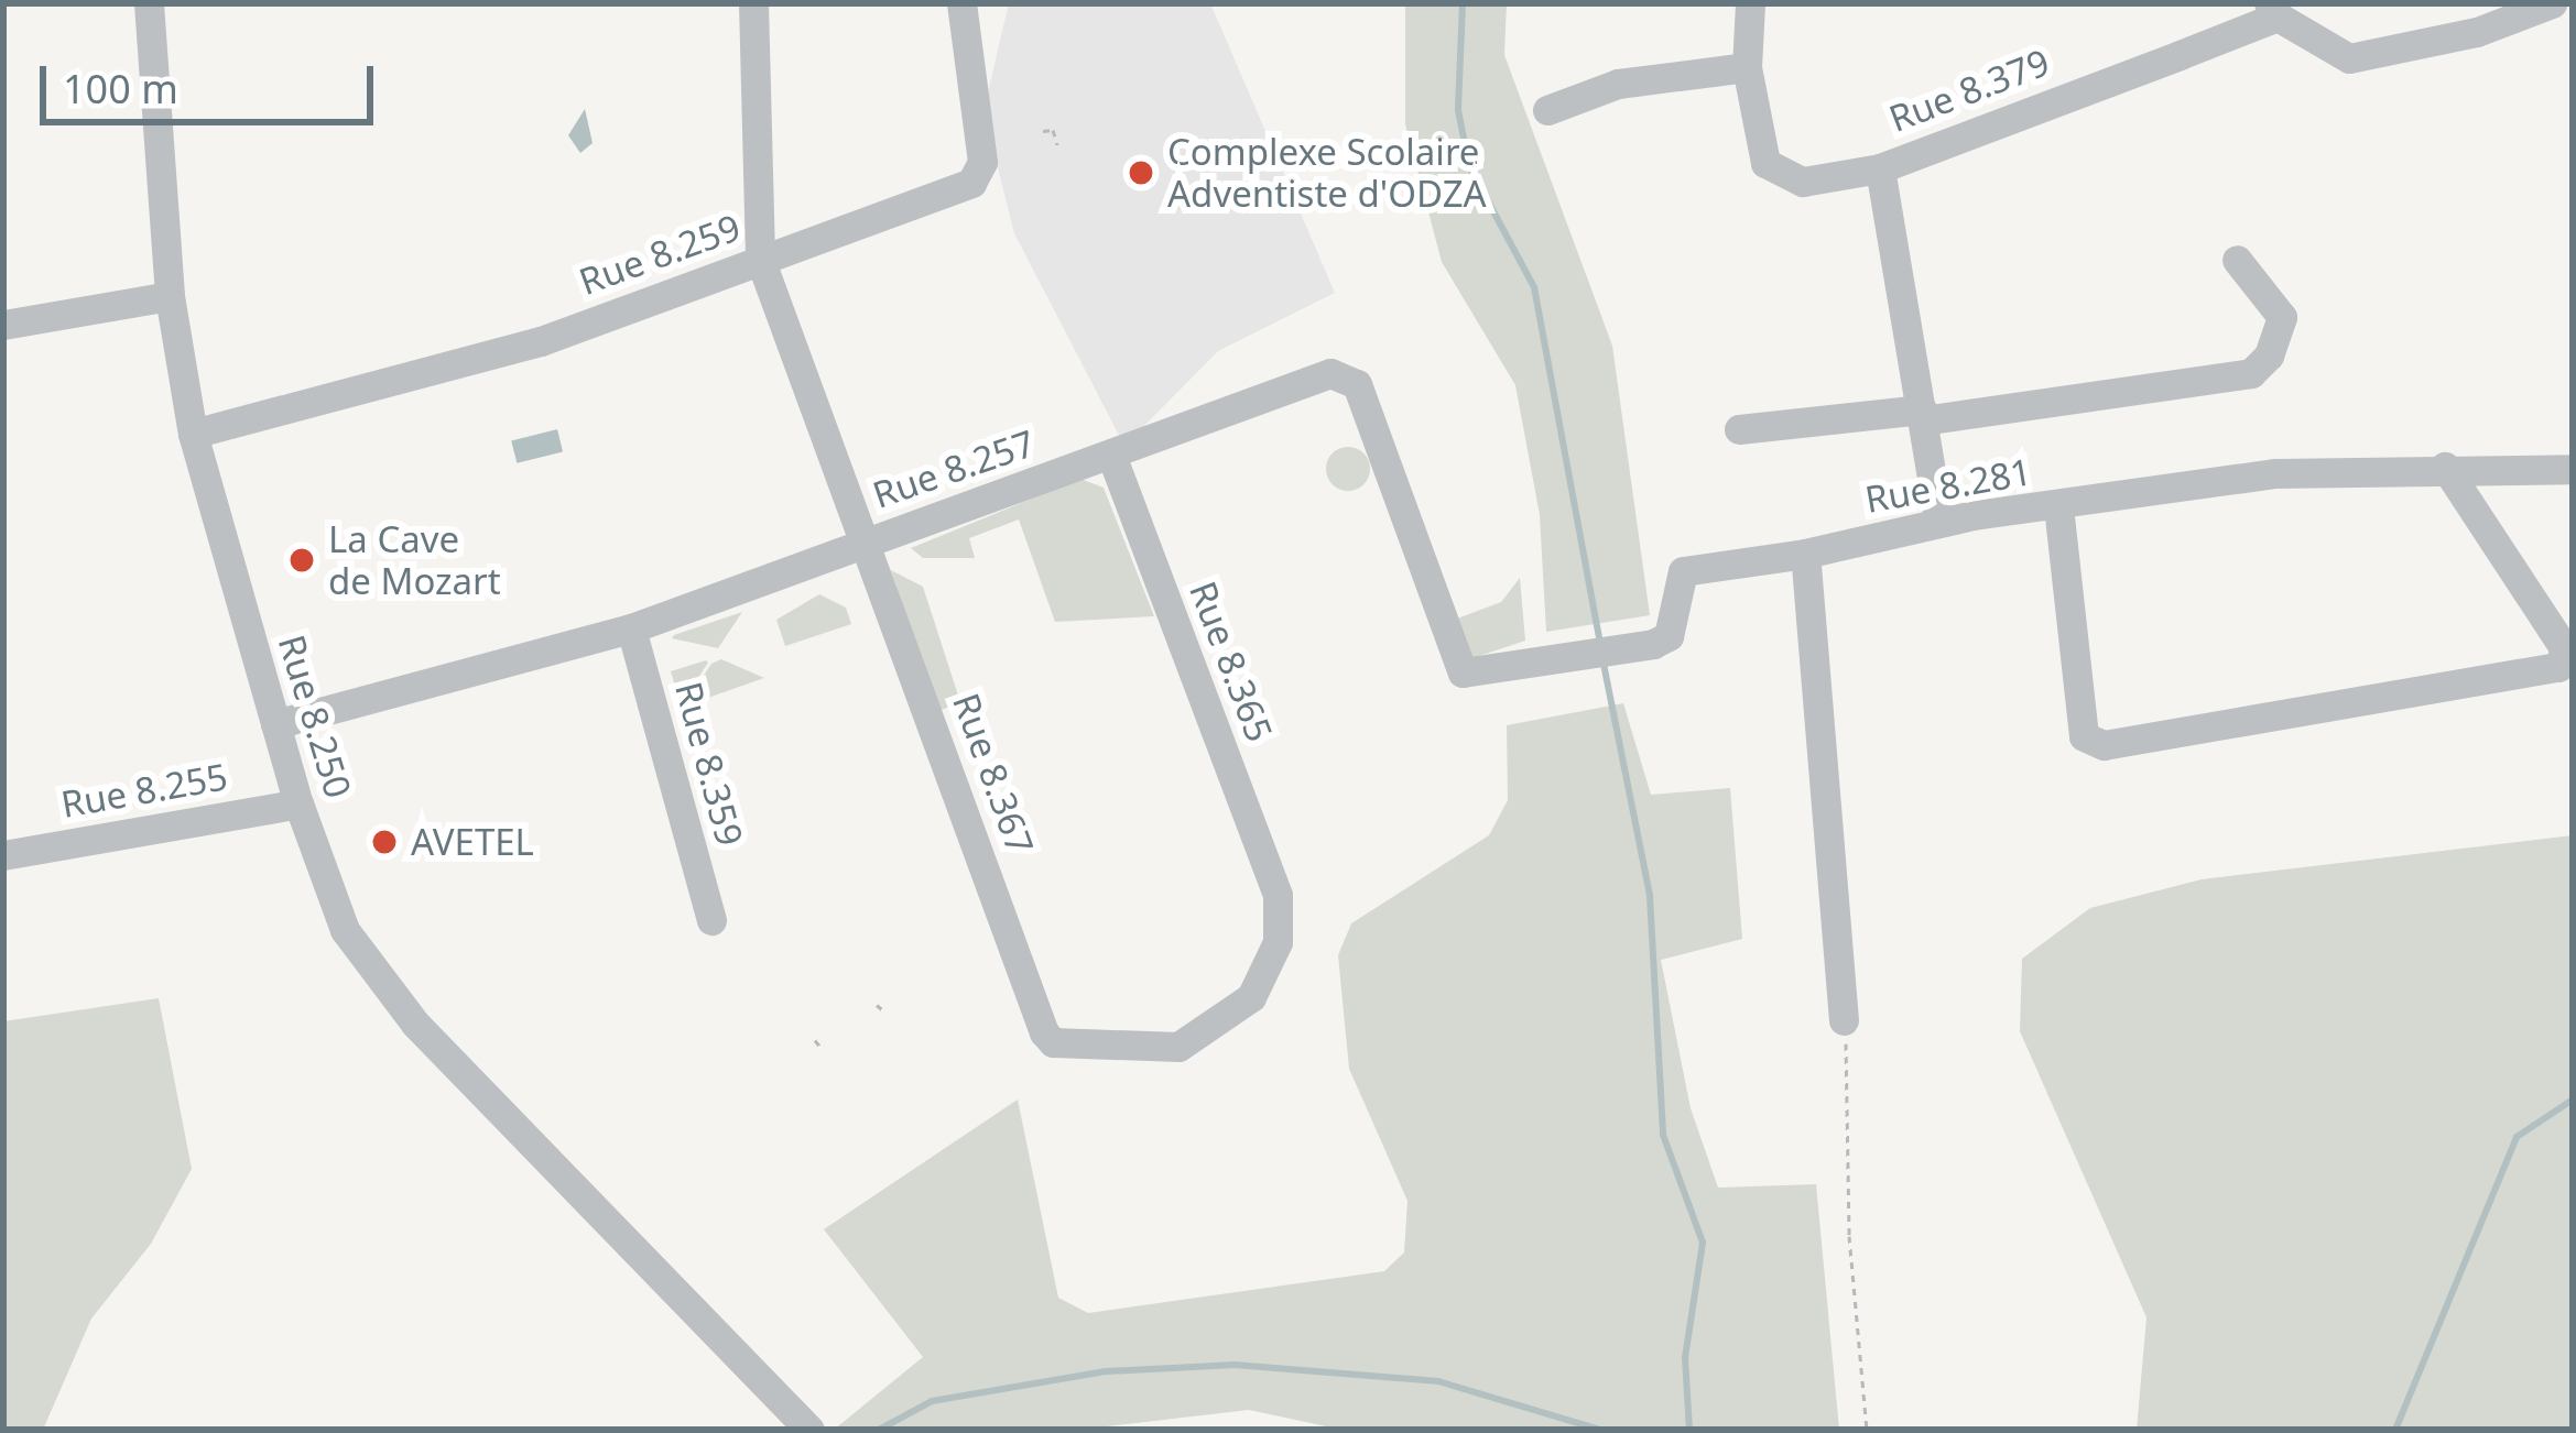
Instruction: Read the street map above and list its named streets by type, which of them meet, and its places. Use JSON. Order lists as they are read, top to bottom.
{
  "streets": {
    "street": [
      "Rue 8.379",
      "Rue 8.259",
      "Rue 8.257",
      "Rue 8.281",
      "Rue 8.365",
      "Rue 8.250",
      "Rue 8.359",
      "Rue 8.367",
      "Rue 8.255"
    ]
  },
  "crossings": [
    ["Rue 8.259", "Rue 8.250"],
    ["Rue 8.259", "Rue 8.367"],
    ["Rue 8.257", "Rue 8.281"],
    ["Rue 8.257", "Rue 8.365"],
    ["Rue 8.257", "Rue 8.250"],
    ["Rue 8.257", "Rue 8.359"],
    ["Rue 8.257", "Rue 8.367"],
    ["Rue 8.365", "Rue 8.367"],
    ["Rue 8.250", "Rue 8.255"]
  ],
  "places": ["Complexe Scolaire Adventiste d'ODZA", "La Cave de Mozart", "AVETEL"],
  "scale_bar": "100 m"
}
